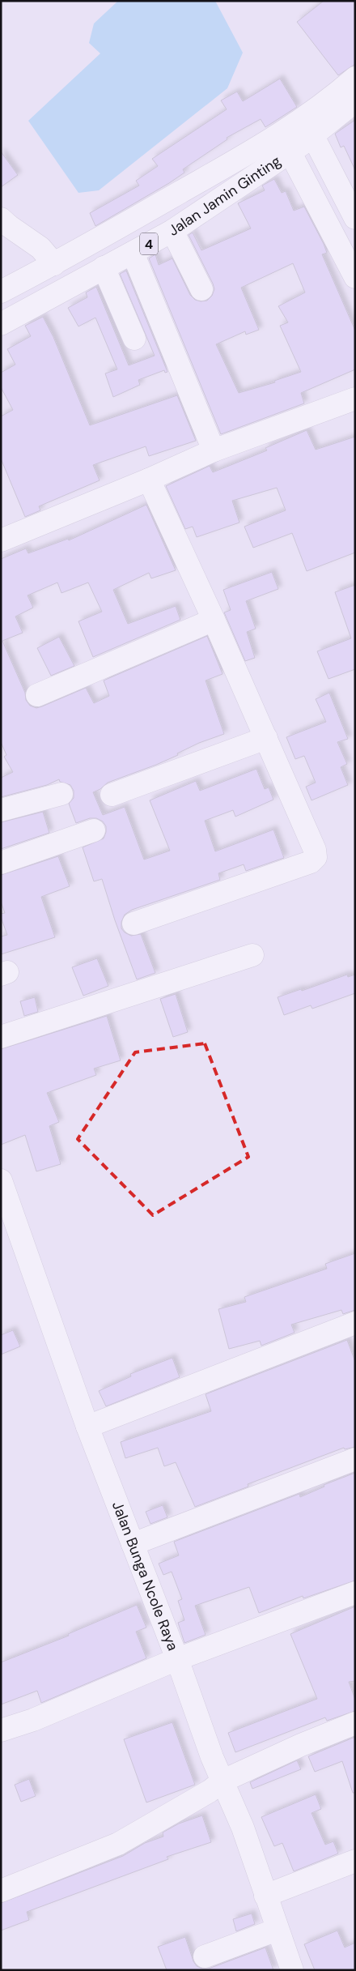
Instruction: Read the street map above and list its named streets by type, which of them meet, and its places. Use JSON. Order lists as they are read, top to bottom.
{
  "streets": {
    "main road": ["Jalan Jamin Ginting", "4", "Jalan Bunga Ncole Raya"]
  }
}
